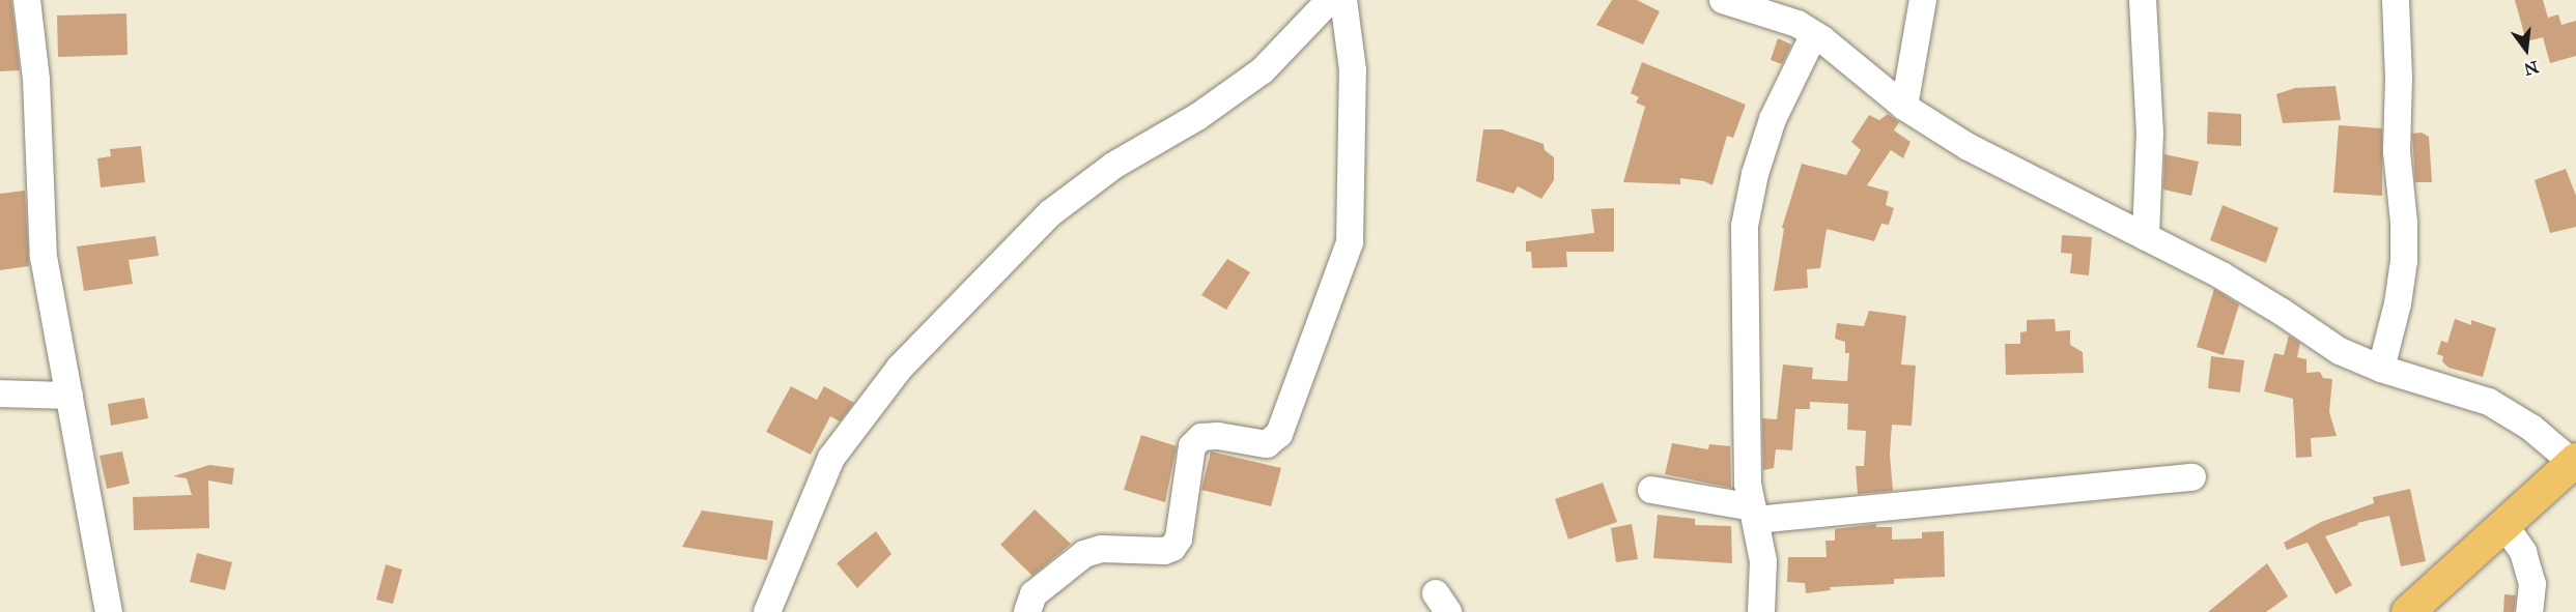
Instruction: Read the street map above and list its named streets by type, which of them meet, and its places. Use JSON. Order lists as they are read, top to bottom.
{
  "north": "bottom"
}
